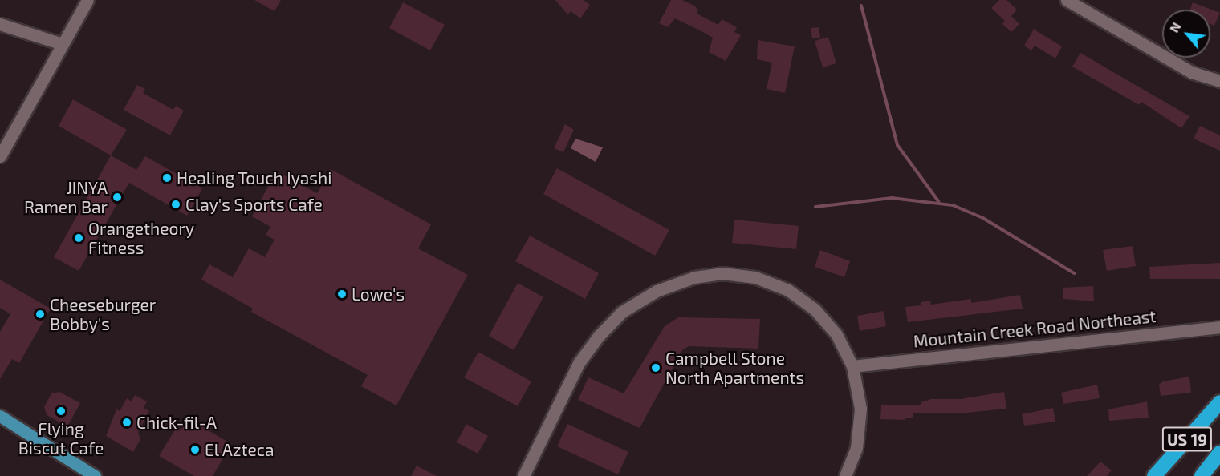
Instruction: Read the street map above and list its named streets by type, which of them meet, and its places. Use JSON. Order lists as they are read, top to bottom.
{
  "streets": {
    "highway": ["US 19"],
    "street": ["Mountain Creek Road Northeast"]
  },
  "places": [
    "Healing Touch Iyashi",
    "JINYA Ramen Bar",
    "Clay's Sports Cafe",
    "Orangetheory Fitness",
    "Lowe's",
    "Cheeseburger Bobby's",
    "Campbell Stone North Apartments",
    "Flying Biscut Cafe",
    "Chick-fil-A",
    "El Azteca"
  ],
  "north": "top left"
}
